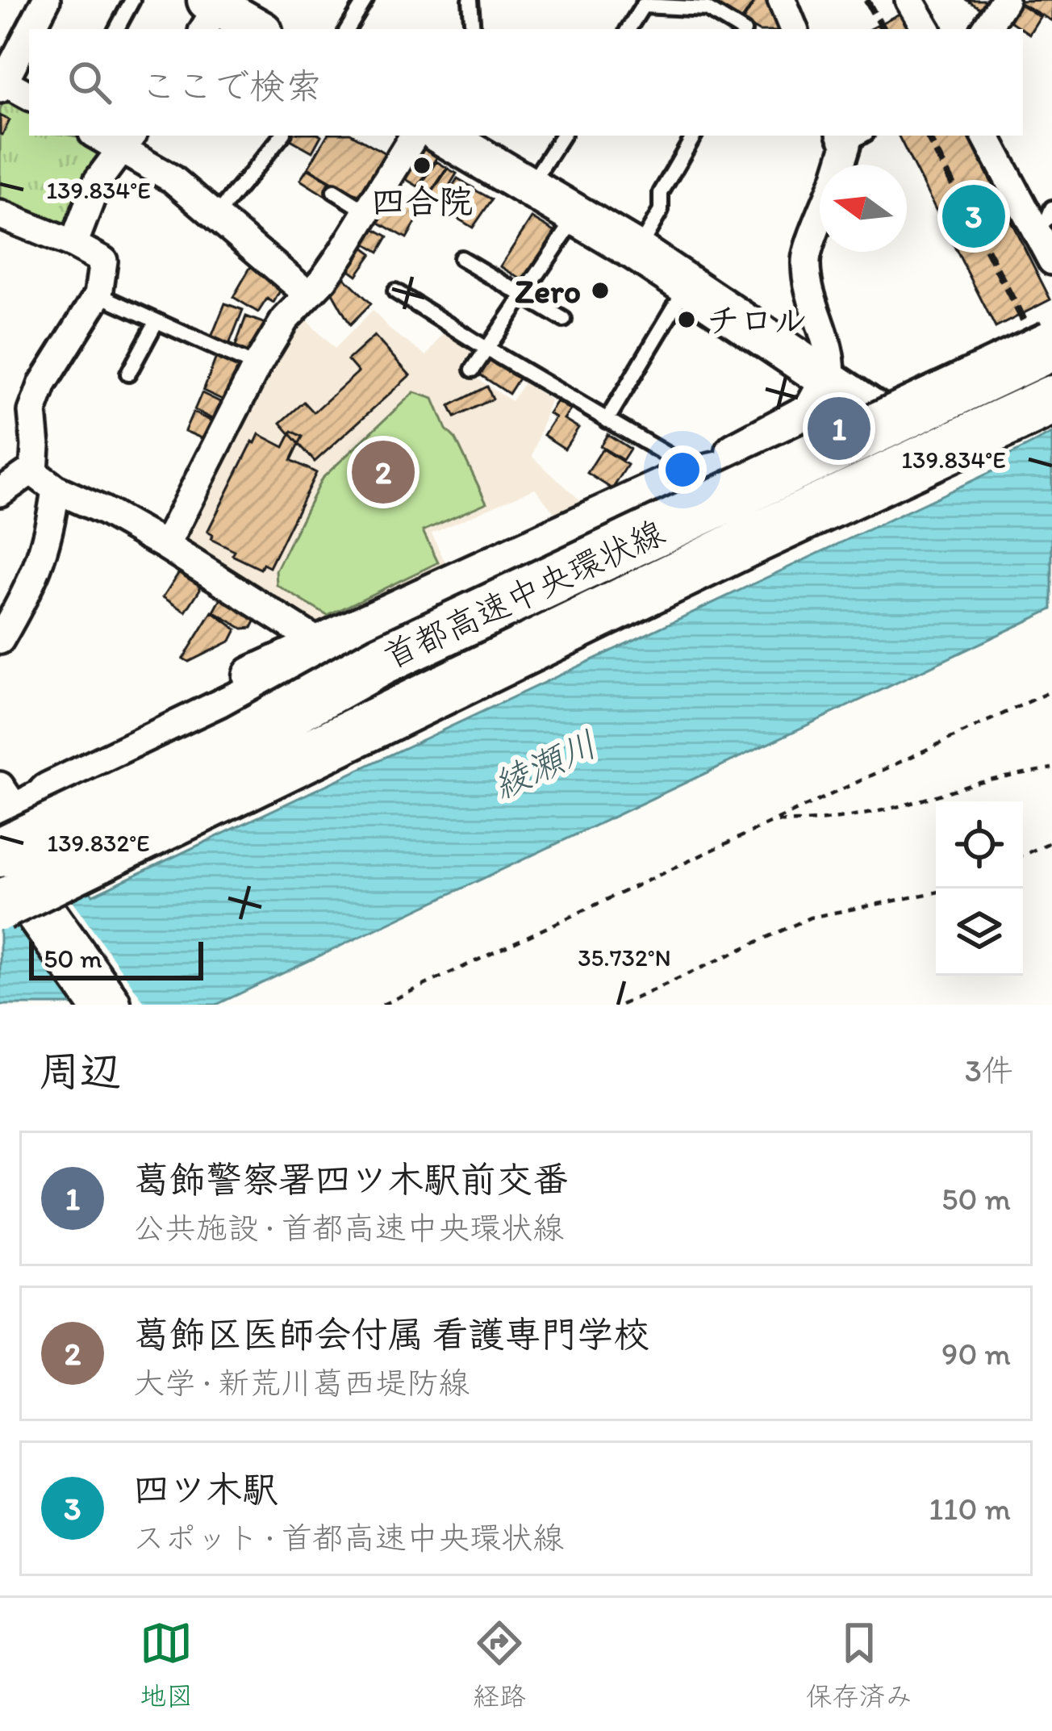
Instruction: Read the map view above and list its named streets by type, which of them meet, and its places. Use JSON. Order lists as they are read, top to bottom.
{
  "streets": {
    "highway": ["首都高速中央環状線"]
  },
  "water": ["綾瀬川"],
  "places": ["四合院", "Zero", "チロル"],
  "scale_bar": "50 m",
  "north": "left",
  "page": {
    "search": "ここで検索",
    "pins": ["3", "1", "2"],
    "scale": "50 m",
    "heading": ["周辺", "3件"],
    "list": [
      {
        "mark": "1",
        "name": "葛飾警察署四ツ木駅前交番",
        "note": "公共施設 · 首都高速中央環状線",
        "value": "50 m"
      },
      {
        "mark": "2",
        "name": "葛飾区医師会付属 看護専門学校",
        "note": "大学 · 新荒川葛西堤防線",
        "value": "90 m"
      },
      {
        "mark": "3",
        "name": "四ツ木駅",
        "note": "スポット · 首都高速中央環状線",
        "value": "110 m"
      }
    ],
    "nav": ["地図", "経路", "保存済み"]
  },
  "coordinates": ["139.834°E", "139.832°E", "35.732°N"]
}
